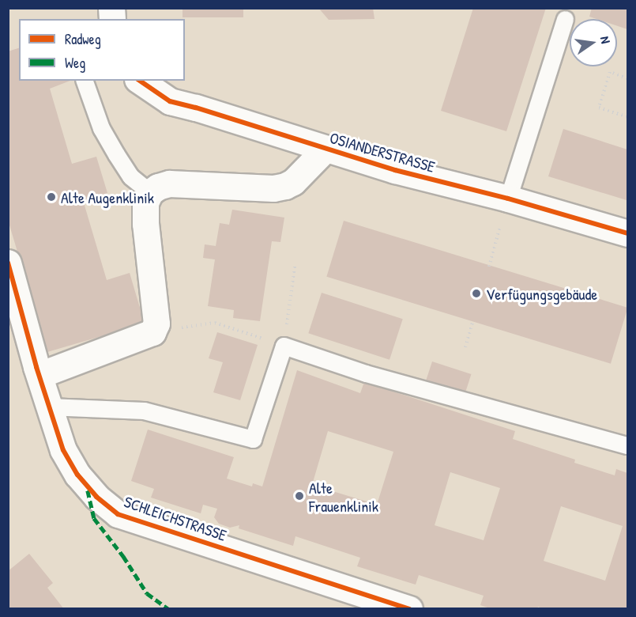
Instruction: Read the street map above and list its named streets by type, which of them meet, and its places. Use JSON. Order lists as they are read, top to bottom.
{
  "streets": {
    "street": ["OSIANDERSTRASSE", "SCHLEICHSTRASSE"]
  },
  "places": ["Alte Augenklinik", "Verfügungsgebäude", "Alte Frauenklinik"],
  "legend": ["Radweg", "Weg"],
  "north": "right"
}
